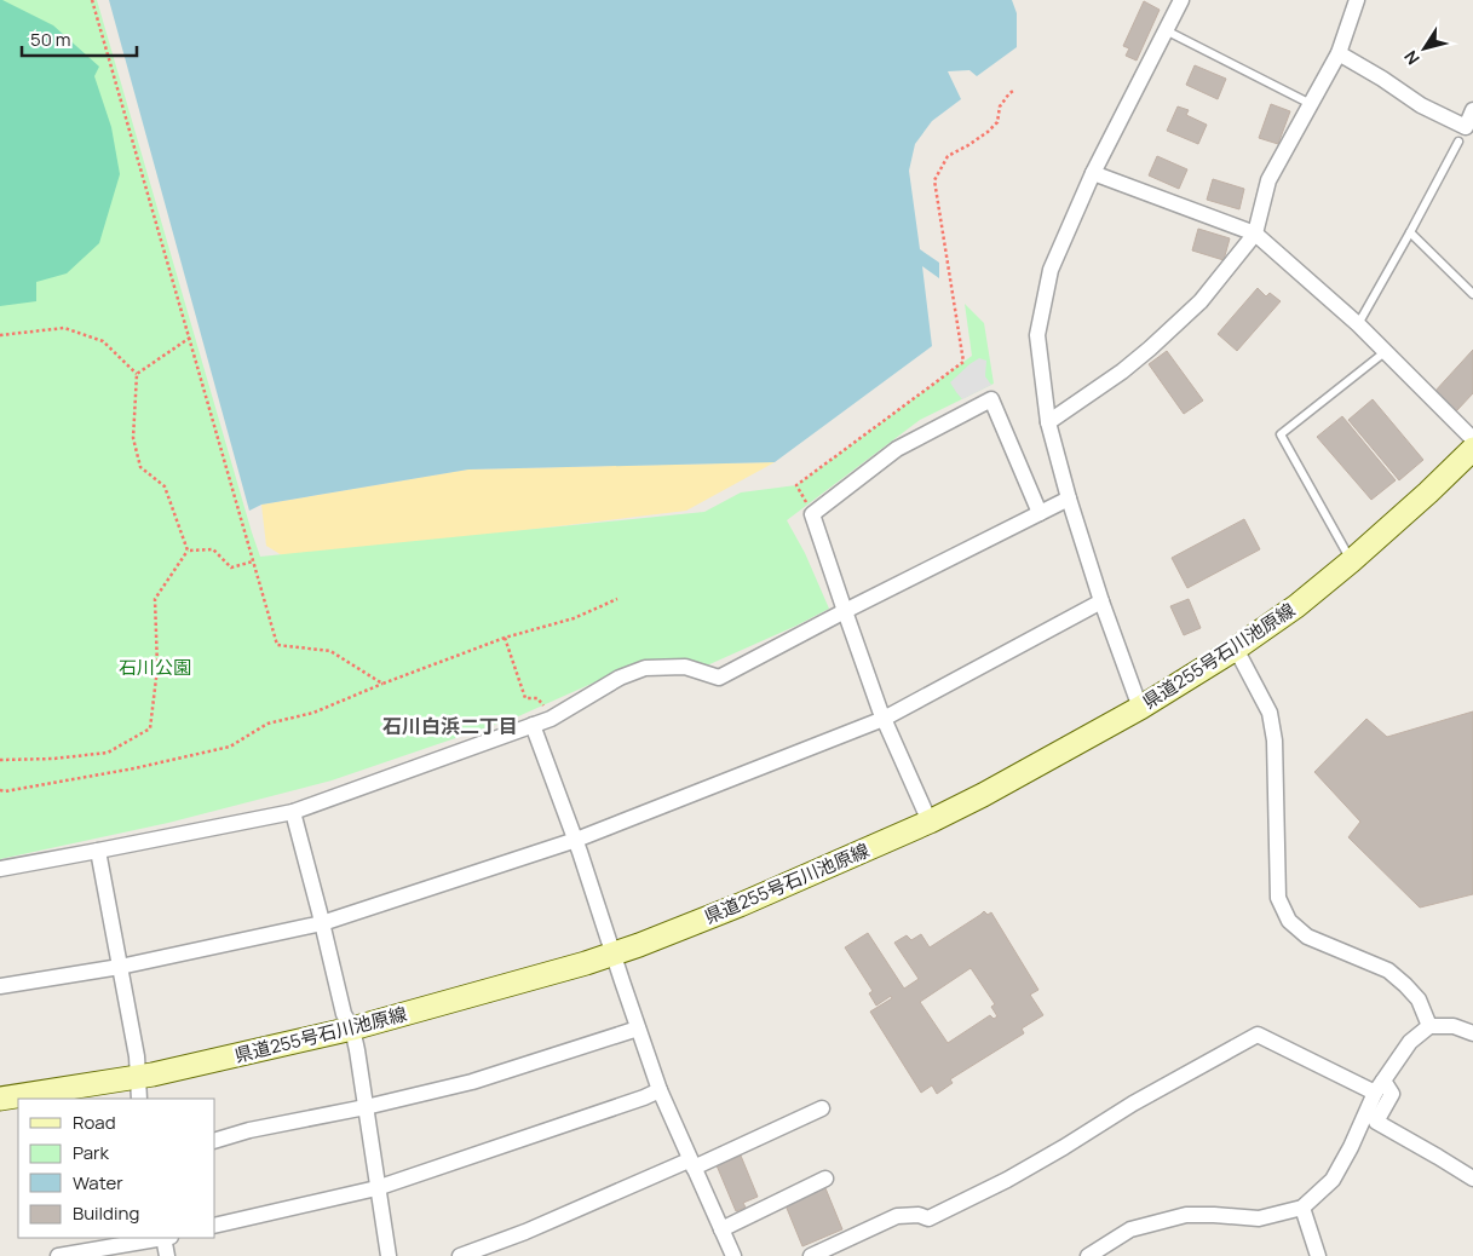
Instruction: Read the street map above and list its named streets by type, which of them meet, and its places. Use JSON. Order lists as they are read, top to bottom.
{
  "streets": {
    "main road": ["県道255号石川池原線"]
  },
  "districts": ["石川白浜二丁目"],
  "parks": ["石川公園"],
  "legend": [
    "Road",
    "Park",
    "Water",
    "Building"
  ],
  "scale_bar": "50 m",
  "north": "bottom left"
}
